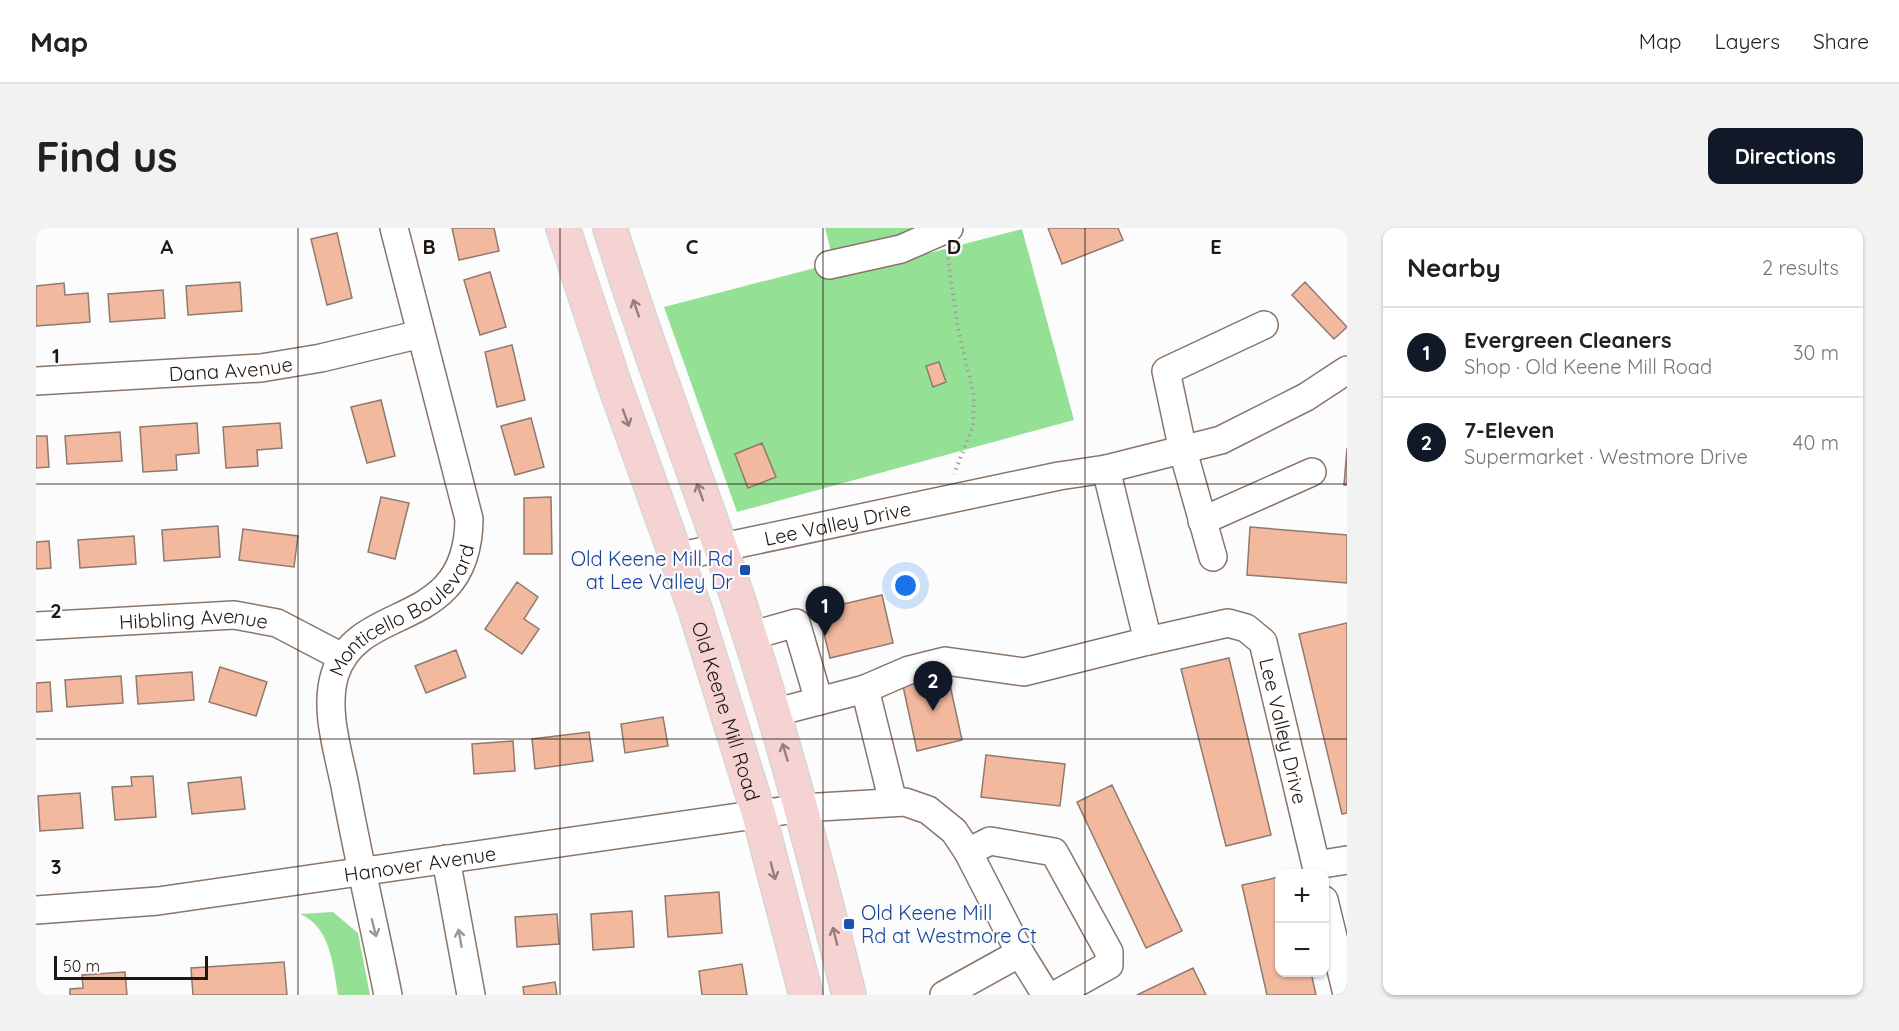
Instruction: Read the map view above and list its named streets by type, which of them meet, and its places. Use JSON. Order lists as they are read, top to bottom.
{
  "streets": {
    "main road": ["Old Keene Mill Road"],
    "street": [
      "Dana Avenue",
      "Lee Valley Drive",
      "Monticello Boulevard",
      "Hibbling Avenue",
      "Hanover Avenue"
    ]
  },
  "crossings": [
    ["Dana Avenue", "Monticello Boulevard"],
    ["Lee Valley Drive", "Old Keene Mill Road"],
    ["Monticello Boulevard", "Hibbling Avenue"],
    ["Monticello Boulevard", "Hanover Avenue"],
    ["Old Keene Mill Road", "Hanover Avenue"]
  ],
  "places": {
    "transit": ["Old Keene Mill Rd at Lee Valley Dr", "Old Keene Mill Rd at Westmore Ct"]
  },
  "scale_bar": "50 m",
  "page": {
    "header": "Map",
    "nav": ["Map", "Layers", "Share"],
    "buttons": "Directions",
    "title": "Find us",
    "heading": ["Nearby", "2 results"],
    "list": [
      {
        "mark": "1",
        "name": "Evergreen Cleaners",
        "note": "Shop · Old Keene Mill Road",
        "value": "30 m"
      },
      {
        "mark": "2",
        "name": "7-Eleven",
        "note": "Supermarket · Westmore Drive",
        "value": "40 m"
      }
    ],
    "pins": ["1", "2"],
    "map_buttons": ["+", "−"],
    "scale": "50 m"
  },
  "grid": {
    "columns": [
      "A",
      "B",
      "C",
      "D",
      "E"
    ],
    "rows": ["1", "2", "3"]
  }
}
